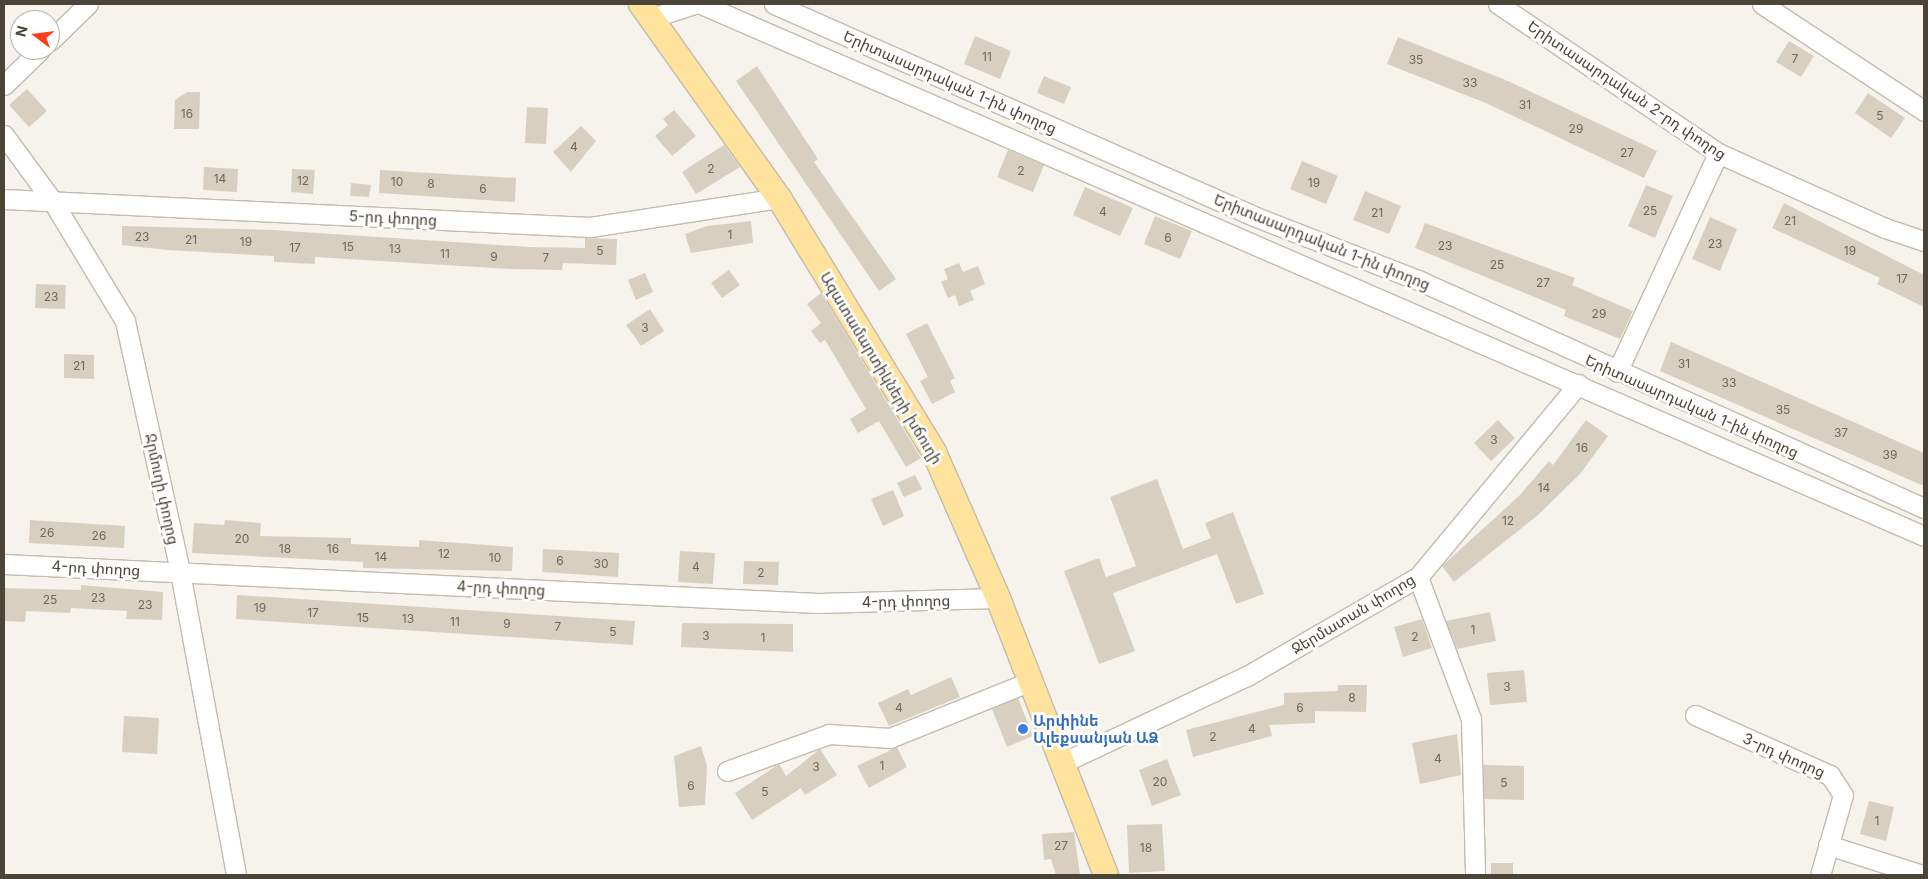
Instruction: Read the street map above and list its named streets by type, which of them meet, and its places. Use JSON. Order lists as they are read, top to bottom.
{
  "streets": {
    "main road": ["Ազատամարտիկների խճուղի"],
    "street": [
      "Երիտասարդական 1-ին փողոց",
      "Երիտասարդական 2-րդ փողոց",
      "5-րդ փողոց",
      "Ջրմուղի փողոց",
      "4-րդ փողոց",
      "Ջերմատան փողոց",
      "3-րդ փողոց"
    ]
  },
  "crossings": [
    ["5-րդ փողոց", "Ազատամարտիկների խճուղի"],
    ["5-րդ փողոց", "Ջրմուղի փողոց"],
    ["Ազատամարտիկների խճուղի", "4-րդ փողոց"],
    ["Ազատամարտիկների խճուղի", "Ջերմատան փողոց"],
    ["Ջրմուղի փողոց", "4-րդ փողոց"]
  ],
  "places": ["Արփինե Ալեքսանյան ԱՁ"],
  "house_numbers": [
    "11",
    "7",
    "35",
    "33",
    "31",
    "16",
    "5",
    "29",
    "4",
    "27",
    "2",
    "2",
    "14",
    "12",
    "10",
    "19",
    "8",
    "6",
    "25",
    "4",
    "21",
    "21",
    "1",
    "23",
    "6",
    "21",
    "19",
    "23",
    "23",
    "15",
    "17",
    "13",
    "5",
    "19",
    "11",
    "9",
    "7",
    "25",
    "17",
    "27",
    "23",
    "29",
    "3",
    "31",
    "21",
    "33",
    "35",
    "37",
    "3",
    "16",
    "39",
    "14",
    "12",
    "26",
    "26",
    "20",
    "18",
    "16",
    "12",
    "14",
    "10",
    "6",
    "30",
    "4",
    "2",
    "23",
    "25",
    "23",
    "19",
    "17",
    "15",
    "13",
    "11",
    "9",
    "7",
    "1",
    "5",
    "3",
    "2",
    "1",
    "3",
    "8",
    "4",
    "6",
    "4",
    "2",
    "4",
    "1",
    "3",
    "20",
    "5",
    "6",
    "5",
    "1",
    "27",
    "18"
  ],
  "north": "left"
}
